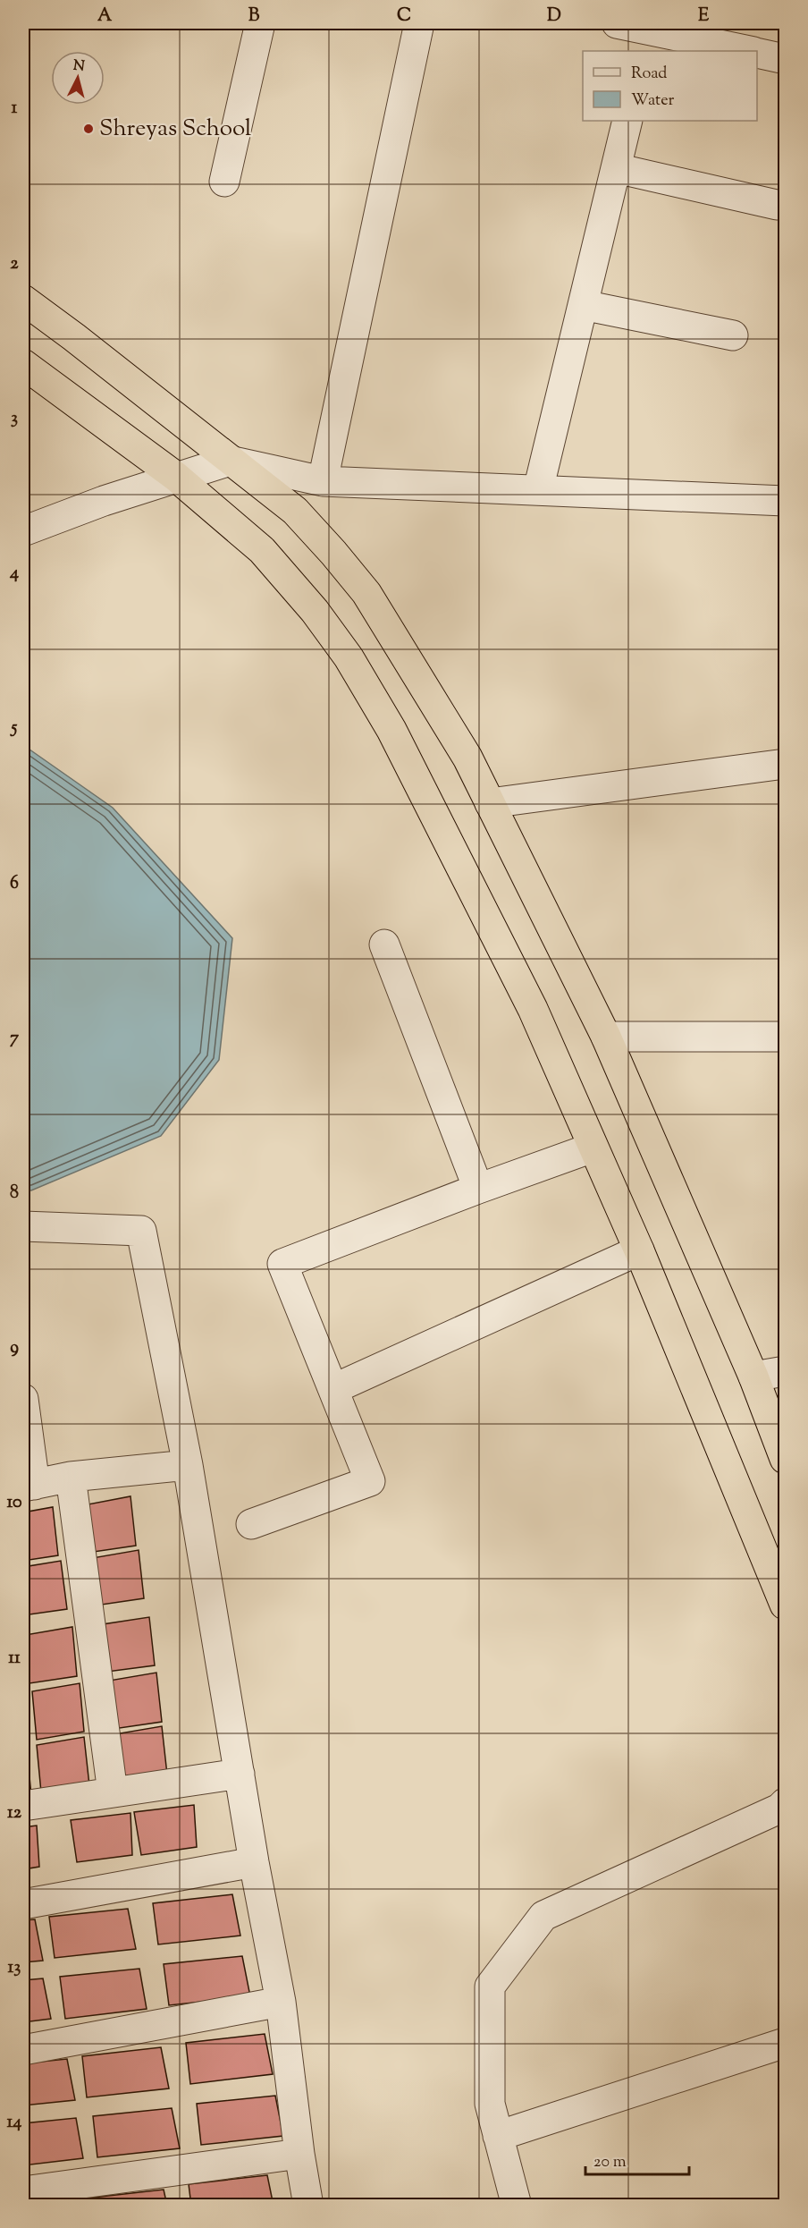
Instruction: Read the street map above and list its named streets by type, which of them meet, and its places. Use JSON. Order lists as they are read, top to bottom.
{
  "places": ["Shreyas School"],
  "legend": ["Road", "Water"],
  "scale_bar": "20 m",
  "north": "top",
  "grid": {
    "columns": [
      "A",
      "B",
      "C",
      "D",
      "E"
    ],
    "rows": [
      "1",
      "2",
      "3",
      "4",
      "5",
      "6",
      "7",
      "8",
      "9",
      "10",
      "11",
      "12",
      "13",
      "14"
    ]
  }
}
